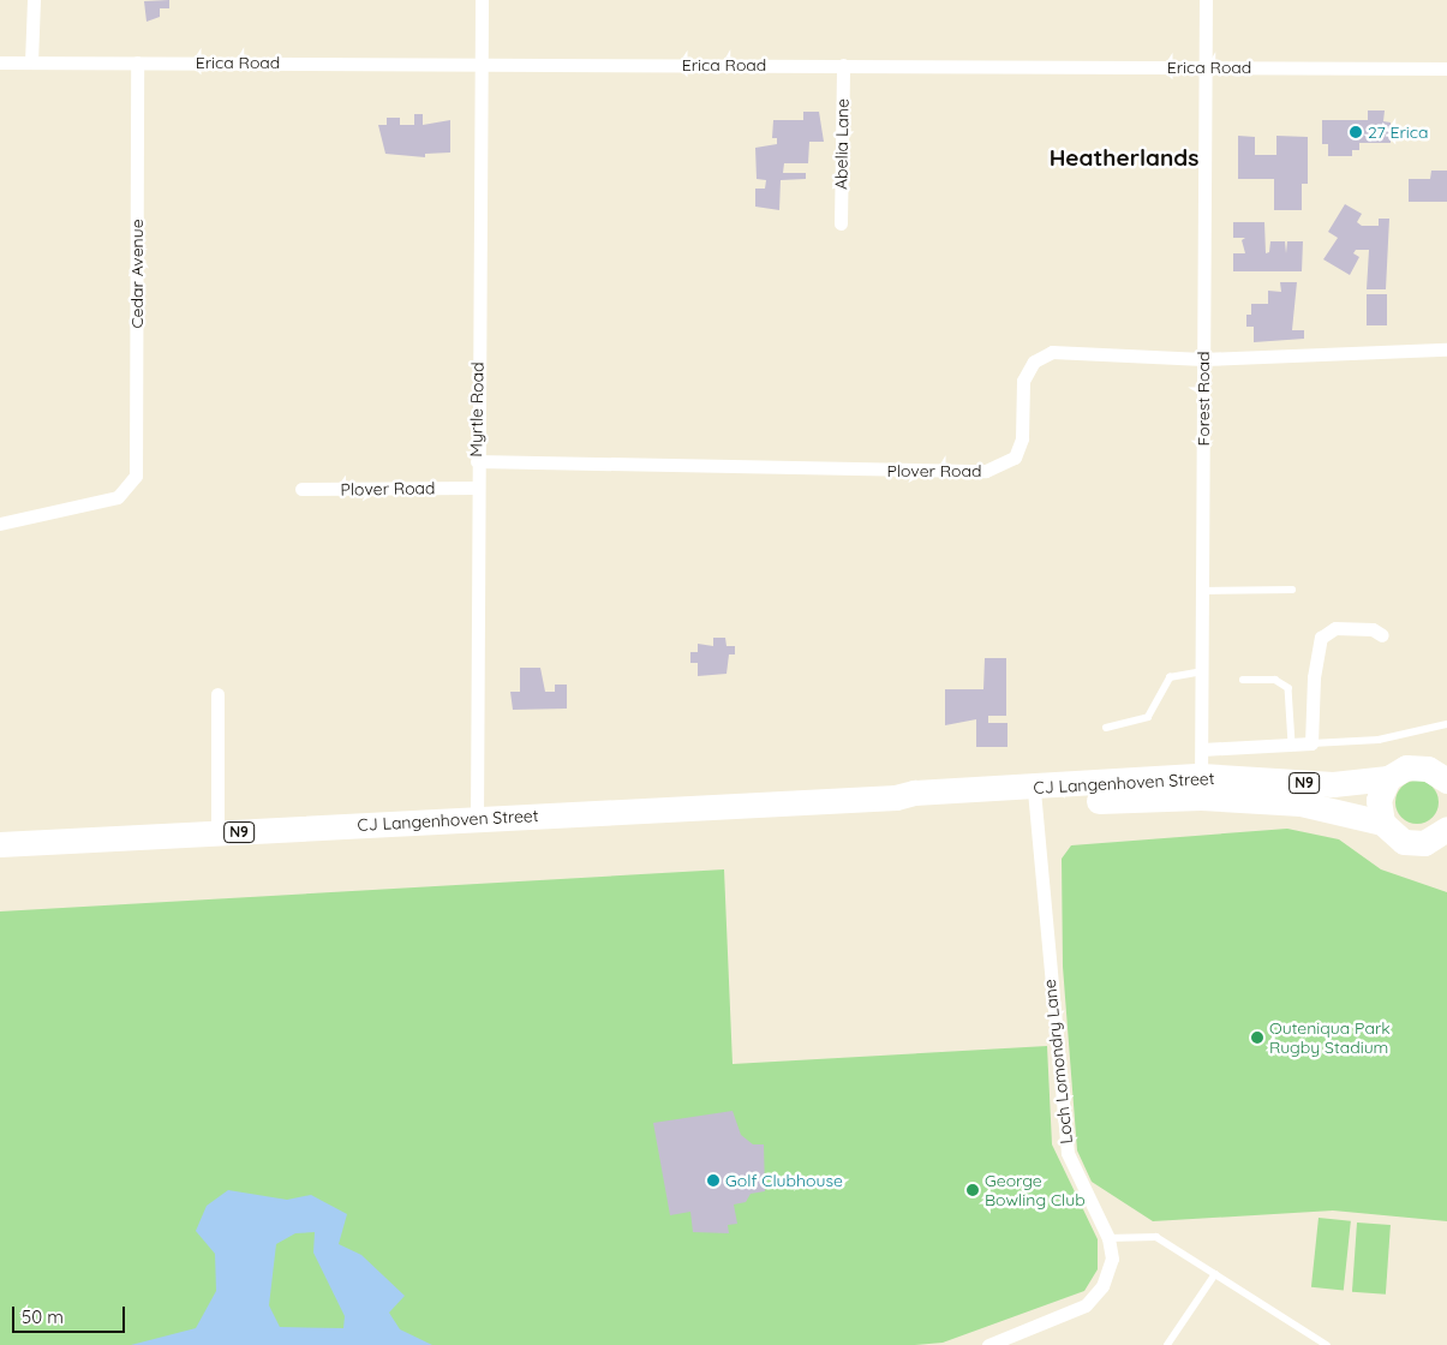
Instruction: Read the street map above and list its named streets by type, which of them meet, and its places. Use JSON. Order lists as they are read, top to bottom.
{
  "streets": {
    "highway": ["CJ Langenhoven Street", "N9"],
    "street": [
      "Erica Road",
      "Abelia Lane",
      "Cedar Avenue",
      "Forest Road",
      "Myrtle Road",
      "Plover Road",
      "Loch Lomondry Lane"
    ]
  },
  "crossings": [
    ["Erica Road", "Abelia Lane"],
    ["Erica Road", "Cedar Avenue"],
    ["Erica Road", "Forest Road"],
    ["Erica Road", "Myrtle Road"],
    ["Forest Road", "Plover Road"],
    ["Forest Road", "CJ Langenhoven Street"],
    ["Myrtle Road", "Plover Road"],
    ["Myrtle Road", "CJ Langenhoven Street"],
    ["CJ Langenhoven Street", "N9"],
    ["CJ Langenhoven Street", "Loch Lomondry Lane"]
  ],
  "districts": ["Heatherlands"],
  "places": [
    "27 Erica",
    "Outeniqua Park Rugby Stadium",
    "Golf Clubhouse",
    "George Bowling Club"
  ],
  "scale_bar": "50 m"
}
